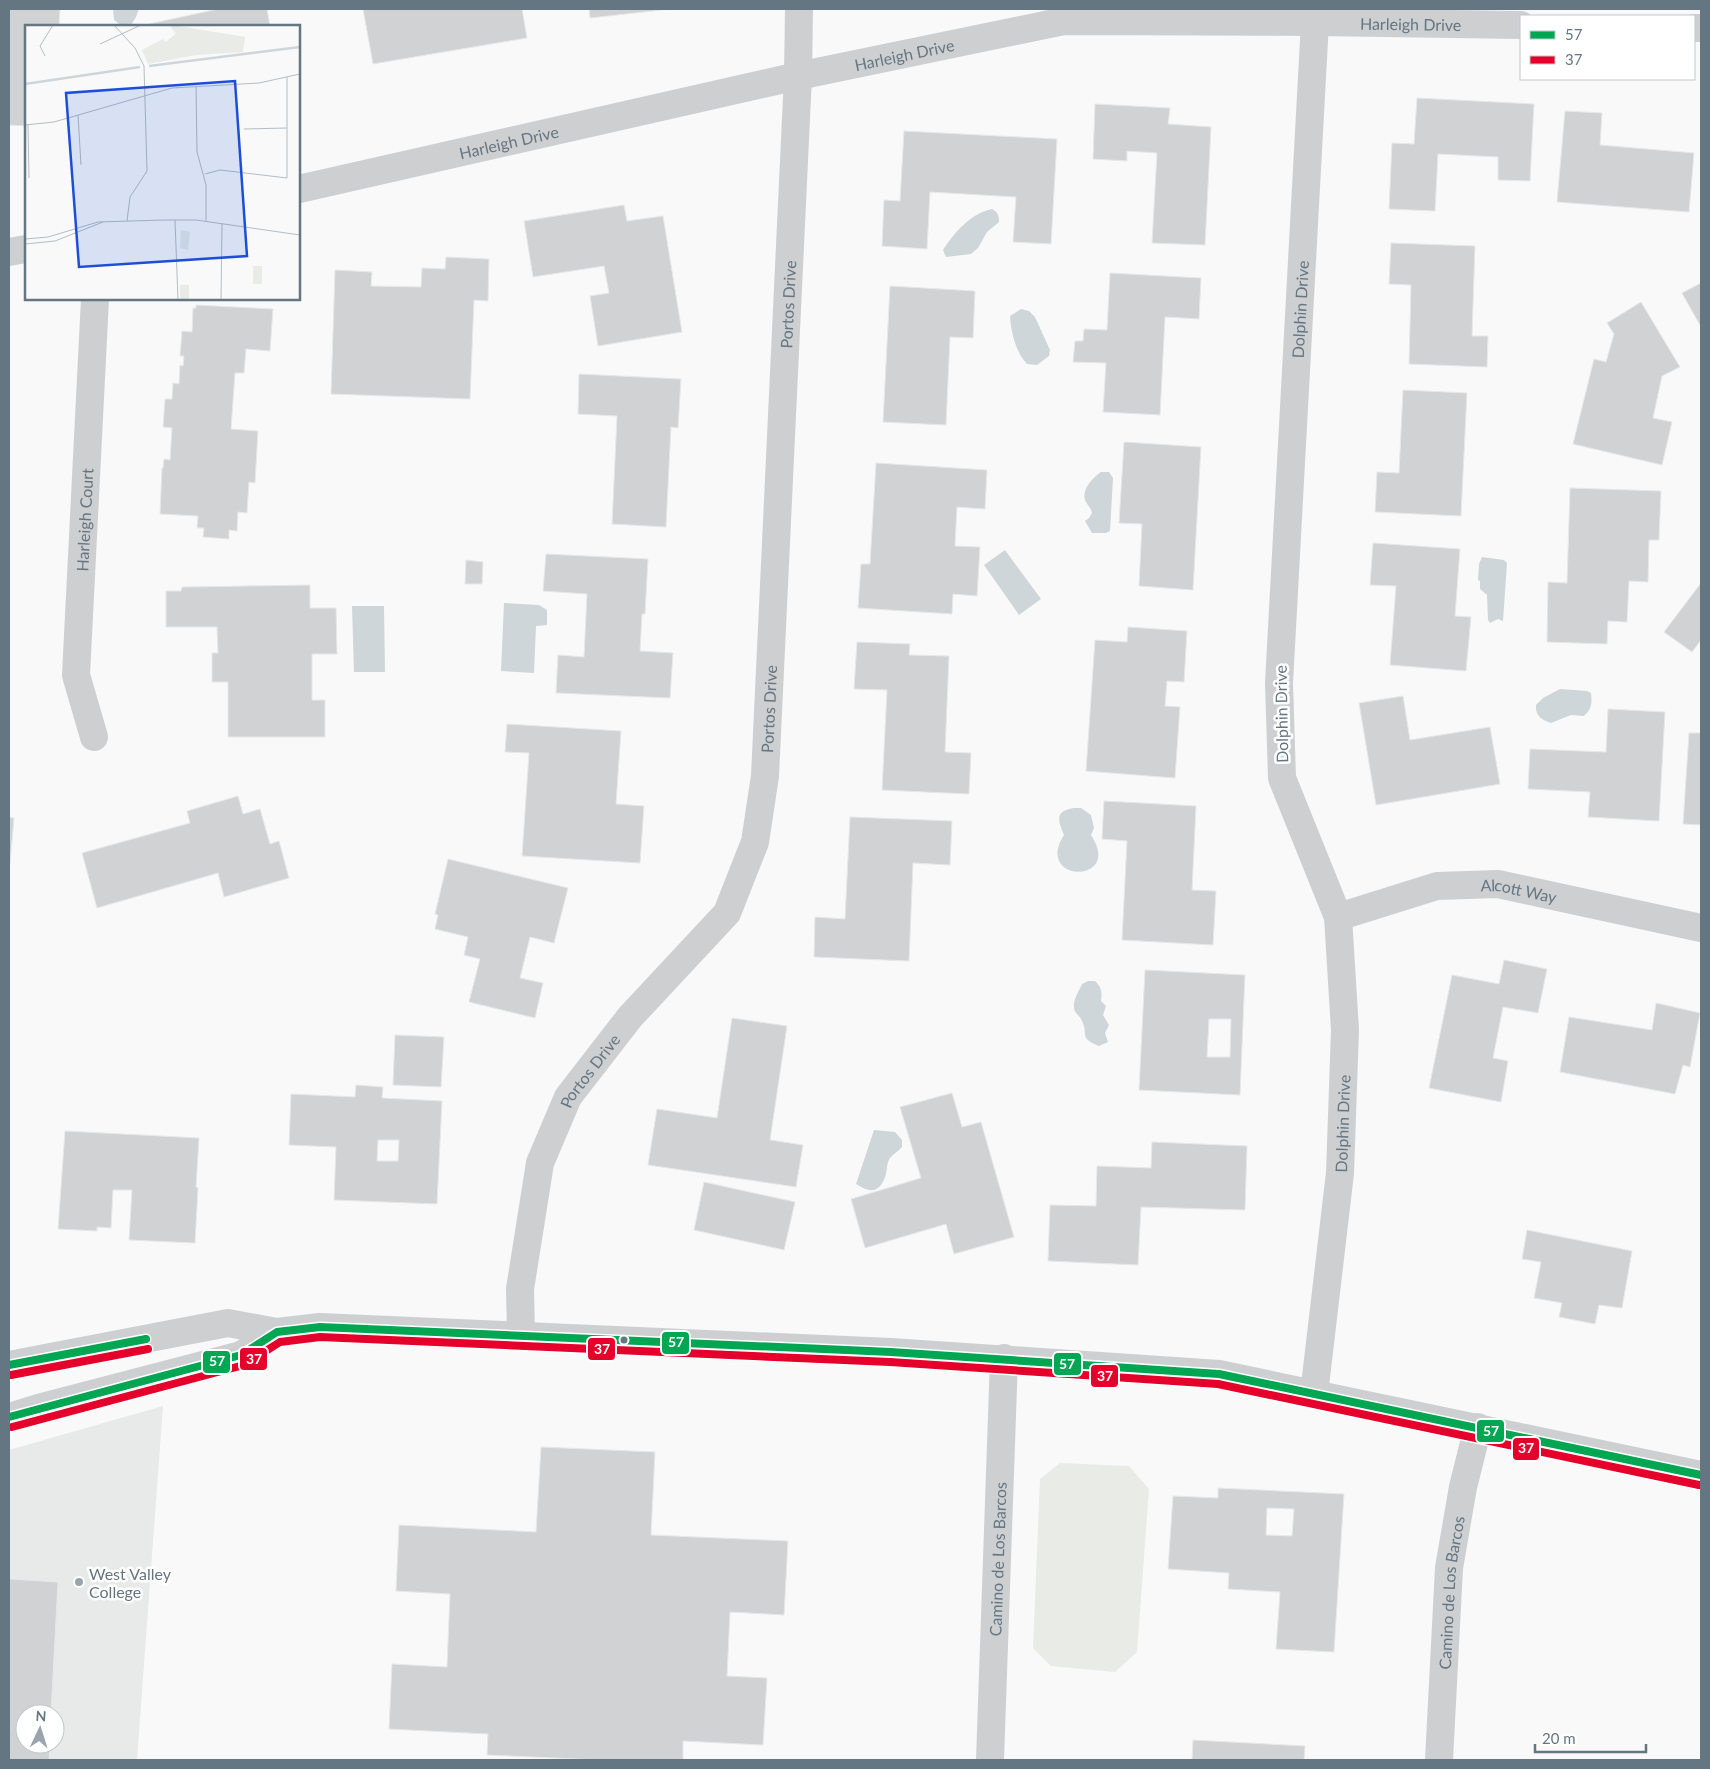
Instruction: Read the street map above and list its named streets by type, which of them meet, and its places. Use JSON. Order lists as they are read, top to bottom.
{
  "streets": {
    "street": [
      "Harleigh Drive",
      "Portos Drive",
      "Dolphin Drive",
      "Harleigh Court",
      "Alcott Way",
      "Camino de Los Barcos"
    ]
  },
  "crossings": [
    ["Harleigh Drive", "Portos Drive"],
    ["Harleigh Drive", "Dolphin Drive"],
    ["Dolphin Drive", "Alcott Way"]
  ],
  "places": ["West Valley College"],
  "lines": ["transit line 57", "transit line 37"],
  "legend": ["57", "37"],
  "scale_bar": "20 m",
  "north": "top"
}
